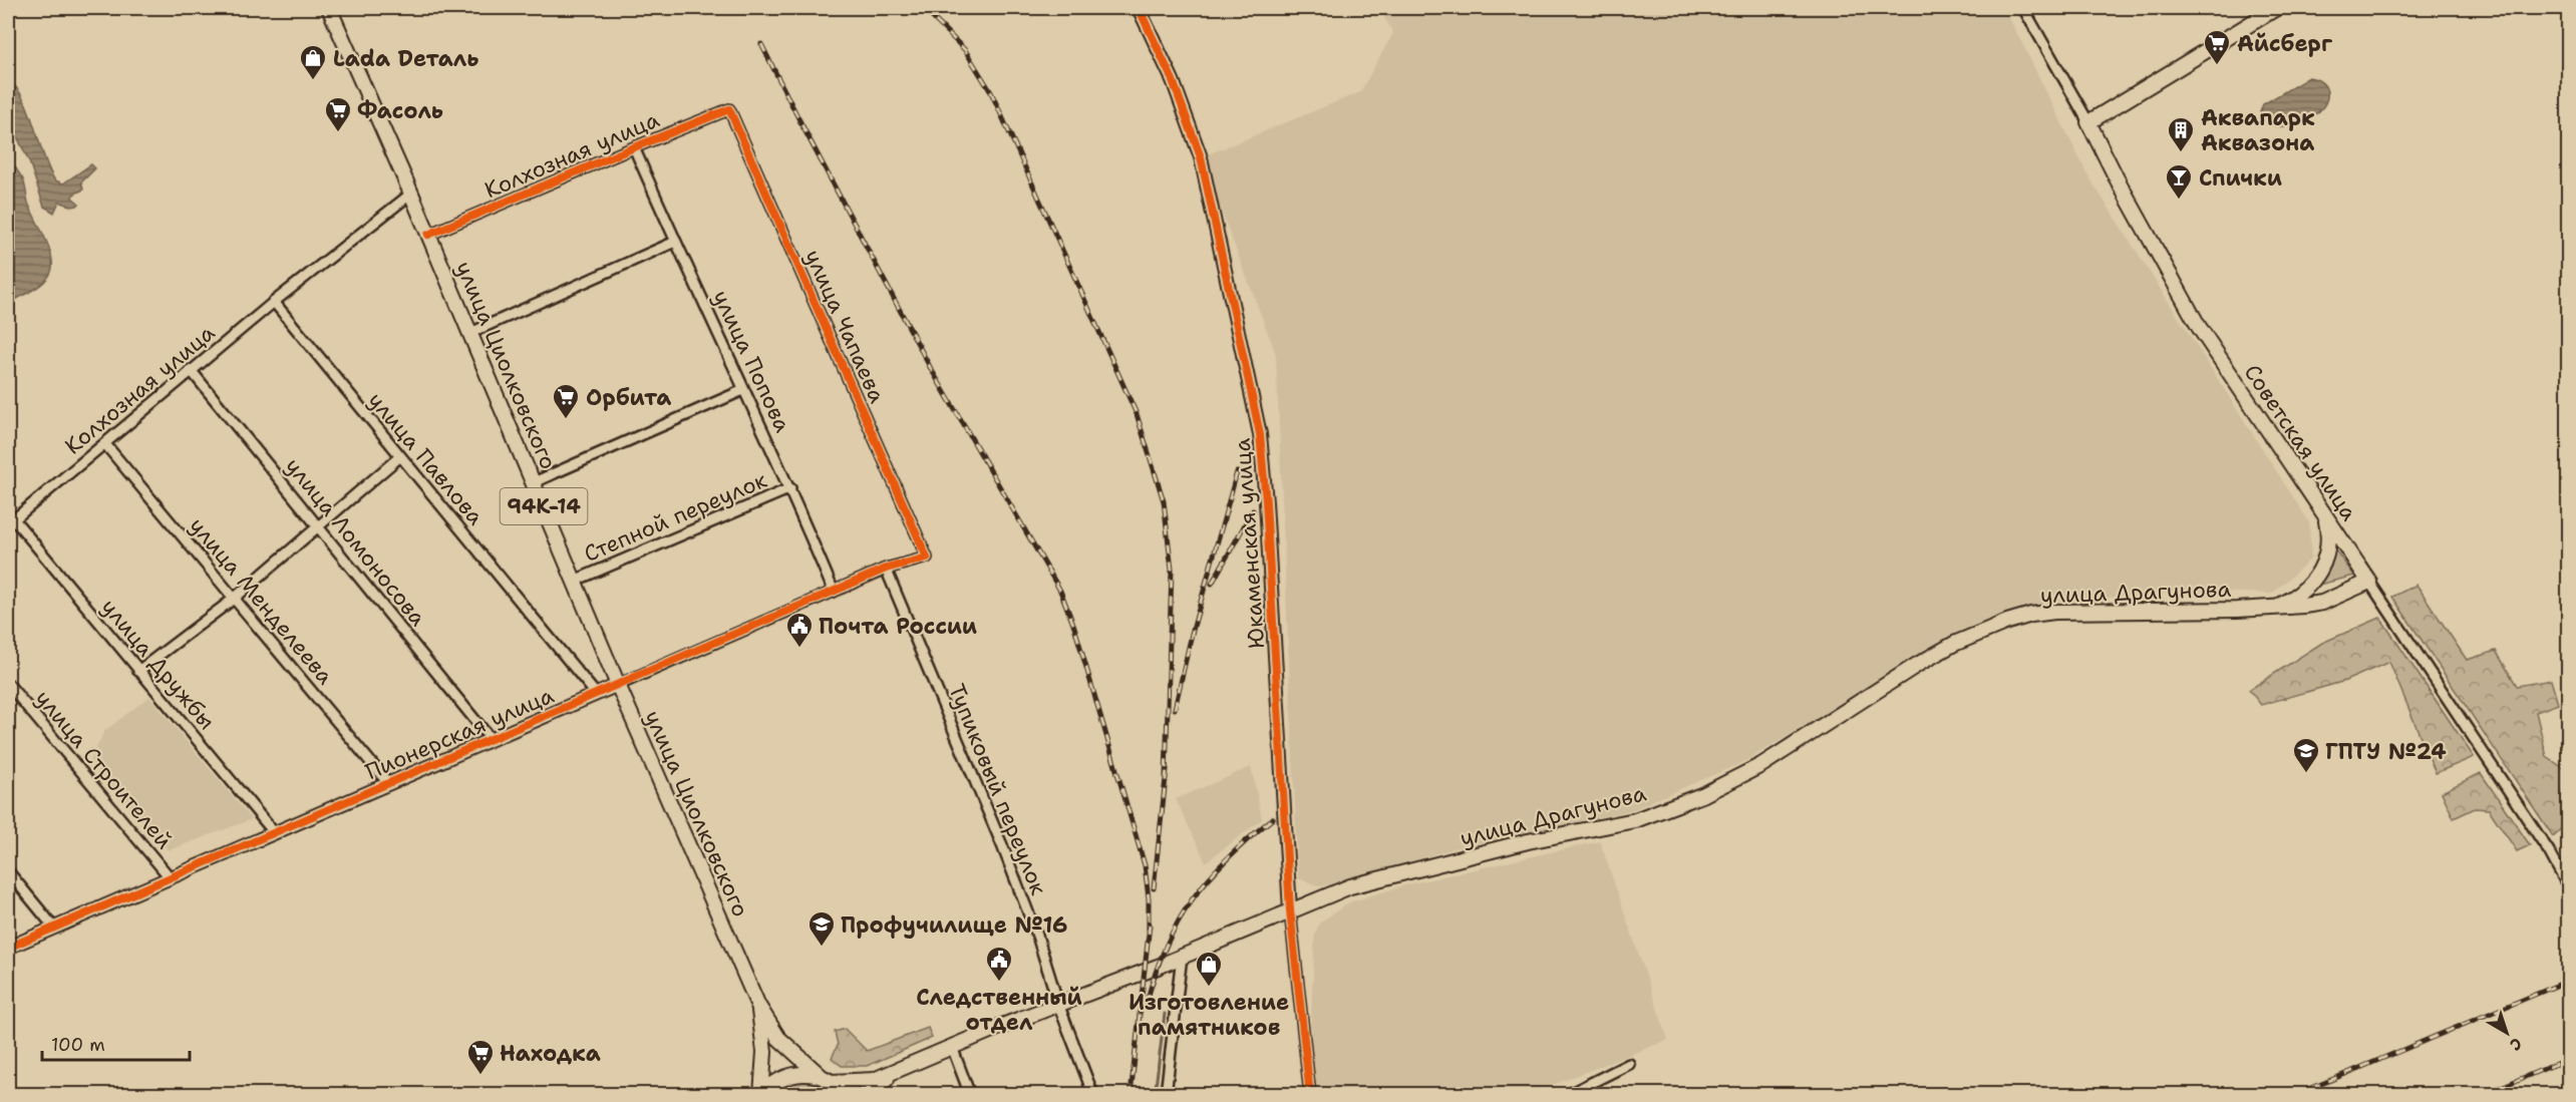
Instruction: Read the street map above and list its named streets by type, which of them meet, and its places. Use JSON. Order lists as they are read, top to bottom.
{
  "streets": {
    "main road": [
      "улица Циолковского",
      "Советская улица",
      "94К-14",
      "улица Драгунова"
    ],
    "street": [
      "Колхозная улица",
      "улица Чапаева",
      "улица Попова",
      "улица Павлова",
      "Степной переулок",
      "улица Ломоносова",
      "Юкаменская улица",
      "улица Менделеева",
      "улица Дружбы",
      "Пионерская улица",
      "улица Строителей",
      "Тупиковый переулок"
    ]
  },
  "crossings": [
    ["Колхозная улица", "улица Чапаева"],
    ["Колхозная улица", "улица Попова"],
    ["Колхозная улица", "улица Циолковского"],
    ["Колхозная улица", "улица Павлова"],
    ["Колхозная улица", "улица Ломоносова"],
    ["Колхозная улица", "улица Менделеева"],
    ["Колхозная улица", "улица Дружбы"],
    ["улица Чапаева", "Пионерская улица"],
    ["улица Попова", "Степной переулок"],
    ["улица Попова", "Пионерская улица"],
    ["улица Циолковского", "Степной переулок"],
    ["улица Циолковского", "улица Драгунова"],
    ["улица Циолковского", "Пионерская улица"],
    ["Советская улица", "улица Драгунова"],
    ["улица Павлова", "Пионерская улица"],
    ["улица Ломоносова", "Пионерская улица"],
    ["Юкаменская улица", "улица Драгунова"],
    ["улица Драгунова", "Тупиковый переулок"],
    ["улица Менделеева", "Пионерская улица"],
    ["улица Дружбы", "Пионерская улица"],
    ["Пионерская улица", "улица Строителей"],
    ["Пионерская улица", "Тупиковый переулок"]
  ],
  "places": {
    "supermarket": [
      "Айсберг",
      "Фасоль",
      "Орбита",
      "Находка"
    ],
    "shop": ["Lada Dеталь", "Изготовление памятников"],
    "building": ["Аквапарк Аквазона"],
    "bar": ["Спички"],
    "public building": ["Почта России", "Следственный отдел"],
    "school or university": ["ГПТУ №24", "Профучилище №16"]
  },
  "scale_bar": "100 m",
  "north": "bottom right"
}
